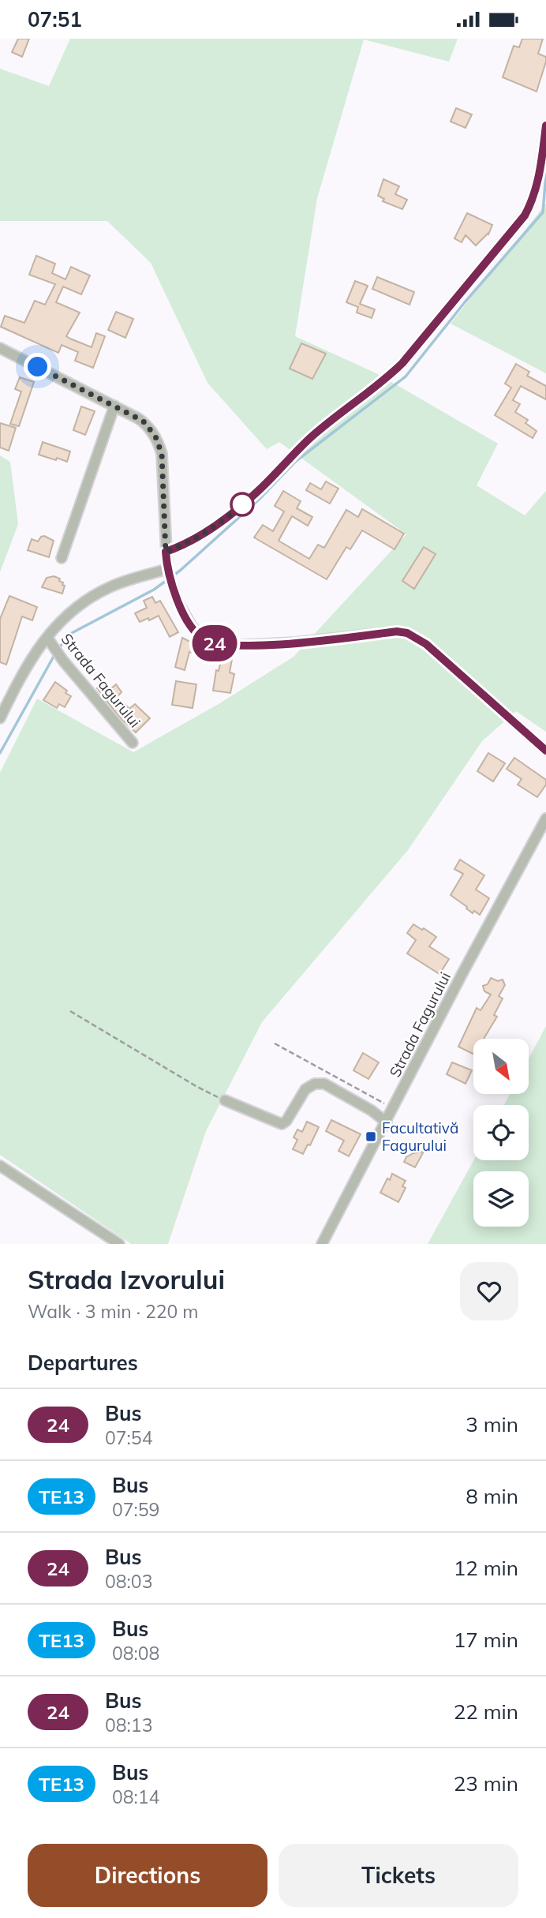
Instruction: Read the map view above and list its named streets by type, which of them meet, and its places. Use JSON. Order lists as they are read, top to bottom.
{
  "streets": {
    "street": ["Strada Fagurului"]
  },
  "places": {
    "transit": ["Facultativă Fagurului"]
  },
  "lines": ["bus line 24"],
  "north": "bottom right",
  "page": {
    "status": "07:51",
    "on_map": "24",
    "heading": [
      ["Strada Izvorului", "Walk · 3 min · 220 m"],
      "Departures"
    ],
    "list": [
      {
        "mark": "24",
        "name": "Bus",
        "note": "07:54",
        "value": "3 min"
      },
      {
        "mark": "TE13",
        "name": "Bus",
        "note": "07:59",
        "value": "8 min"
      },
      {
        "mark": "24",
        "name": "Bus",
        "note": "08:03",
        "value": "12 min"
      },
      {
        "mark": "TE13",
        "name": "Bus",
        "note": "08:08",
        "value": "17 min"
      },
      {
        "mark": "24",
        "name": "Bus",
        "note": "08:13",
        "value": "22 min"
      },
      {
        "mark": "TE13",
        "name": "Bus",
        "note": "08:14",
        "value": "23 min"
      }
    ],
    "buttons": ["Directions", "Tickets"]
  }
}
